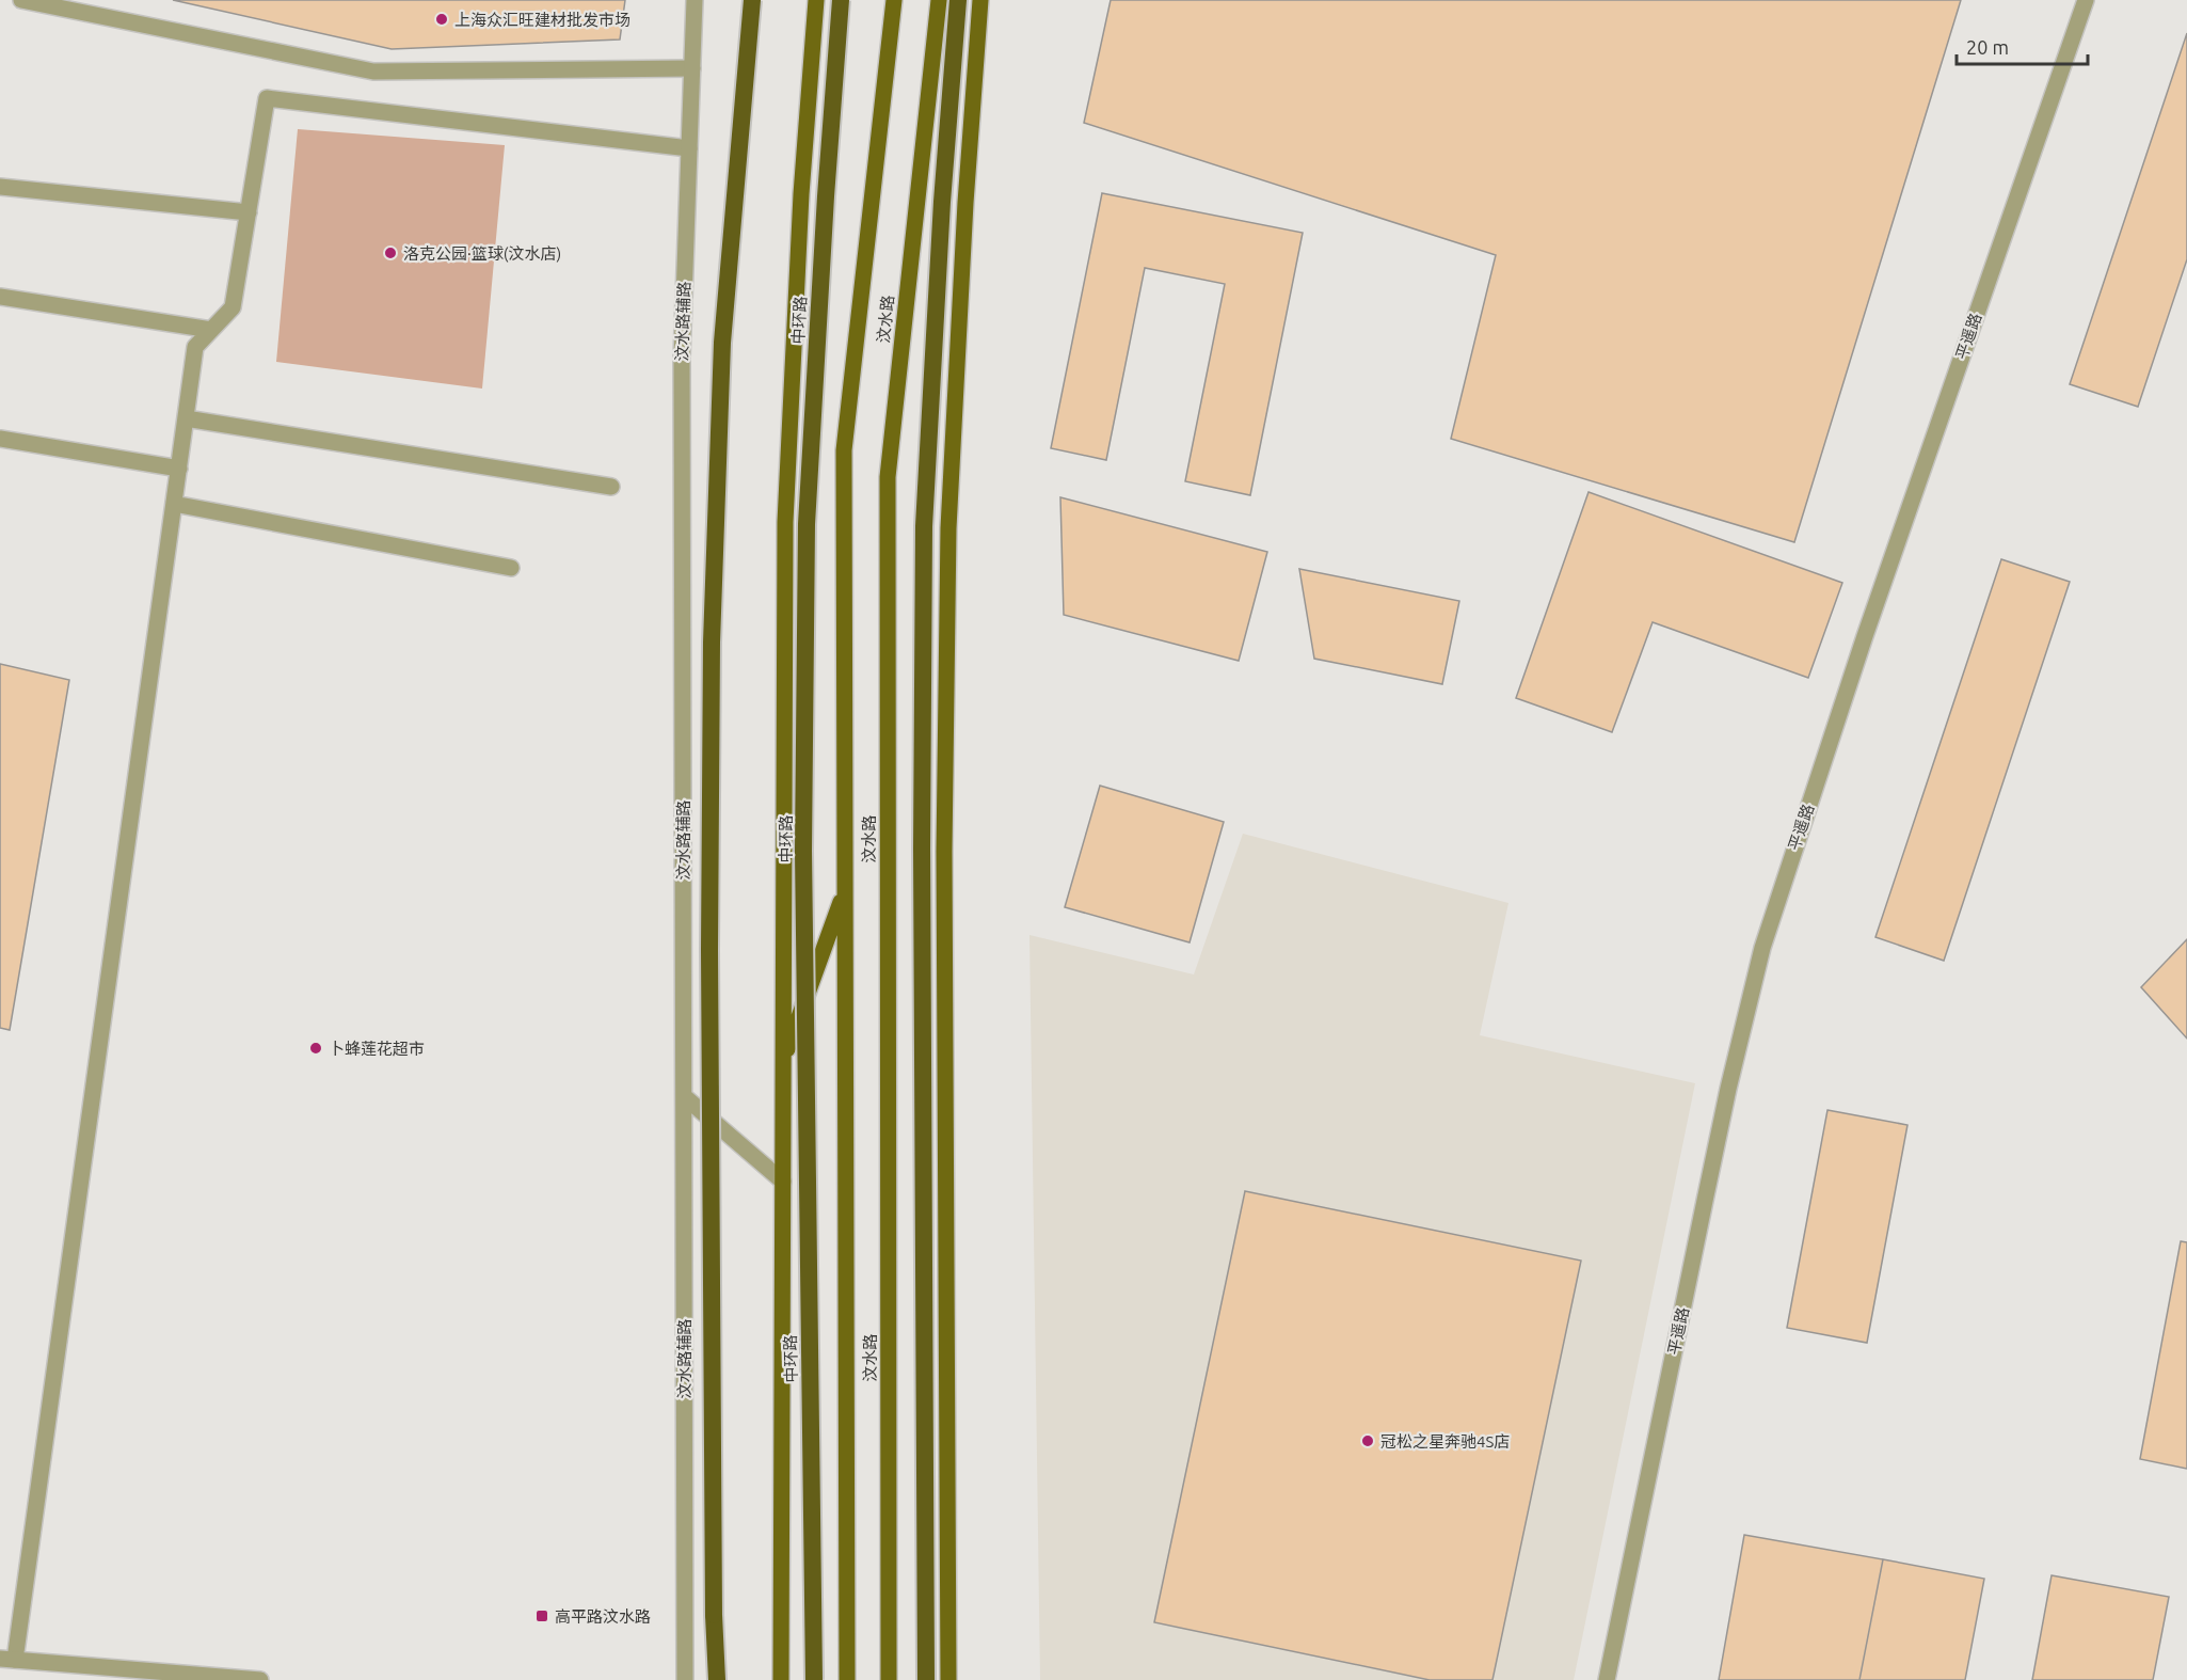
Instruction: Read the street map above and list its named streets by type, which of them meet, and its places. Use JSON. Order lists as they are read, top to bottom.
{
  "streets": {
    "highway": ["中环路"],
    "main road": ["汶水路"],
    "street": ["汶水路辅路", "平遥路"]
  },
  "places": {
    "other": [
      "上海众汇旺建材批发市场",
      "洛克公园·篮球(汶水店)",
      "卜蜂莲花超市",
      "冠松之星奔驰4S店"
    ],
    "transit": ["高平路汶水路"]
  },
  "scale_bar": "20 m"
}
